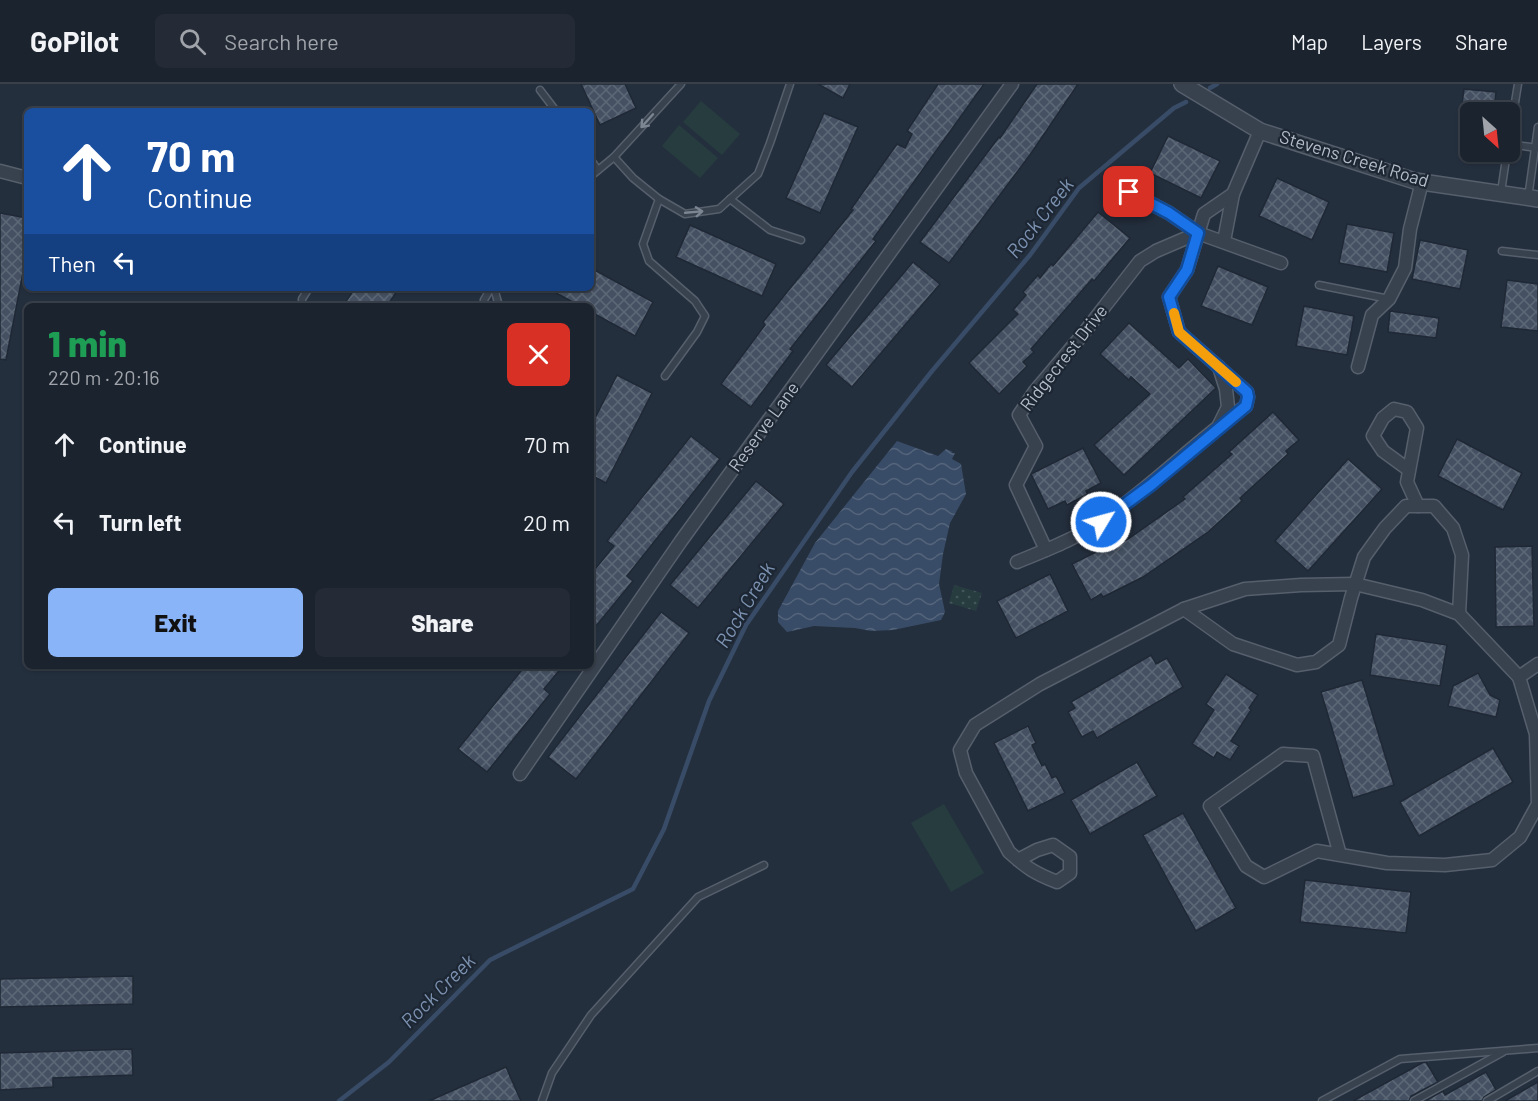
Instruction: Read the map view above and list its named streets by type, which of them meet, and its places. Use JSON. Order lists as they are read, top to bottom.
{
  "streets": {
    "street": ["Stevens Creek Road", "Ridgecrest Drive", "Reserve Lane"]
  },
  "water": ["Rock Creek"],
  "north": "bottom right",
  "page": {
    "header": "GoPilot",
    "search": "Search here",
    "nav": ["Map", "Layers", "Share"],
    "turn": ["70 m", "Continue"],
    "then": "Then",
    "heading": ["1 min", "220 m · 20:16"],
    "list": [
      {
        "name": "Continue",
        "value": "70 m"
      },
      {
        "name": "Turn left",
        "value": "20 m"
      }
    ],
    "buttons": ["Exit", "Share"]
  }
}
